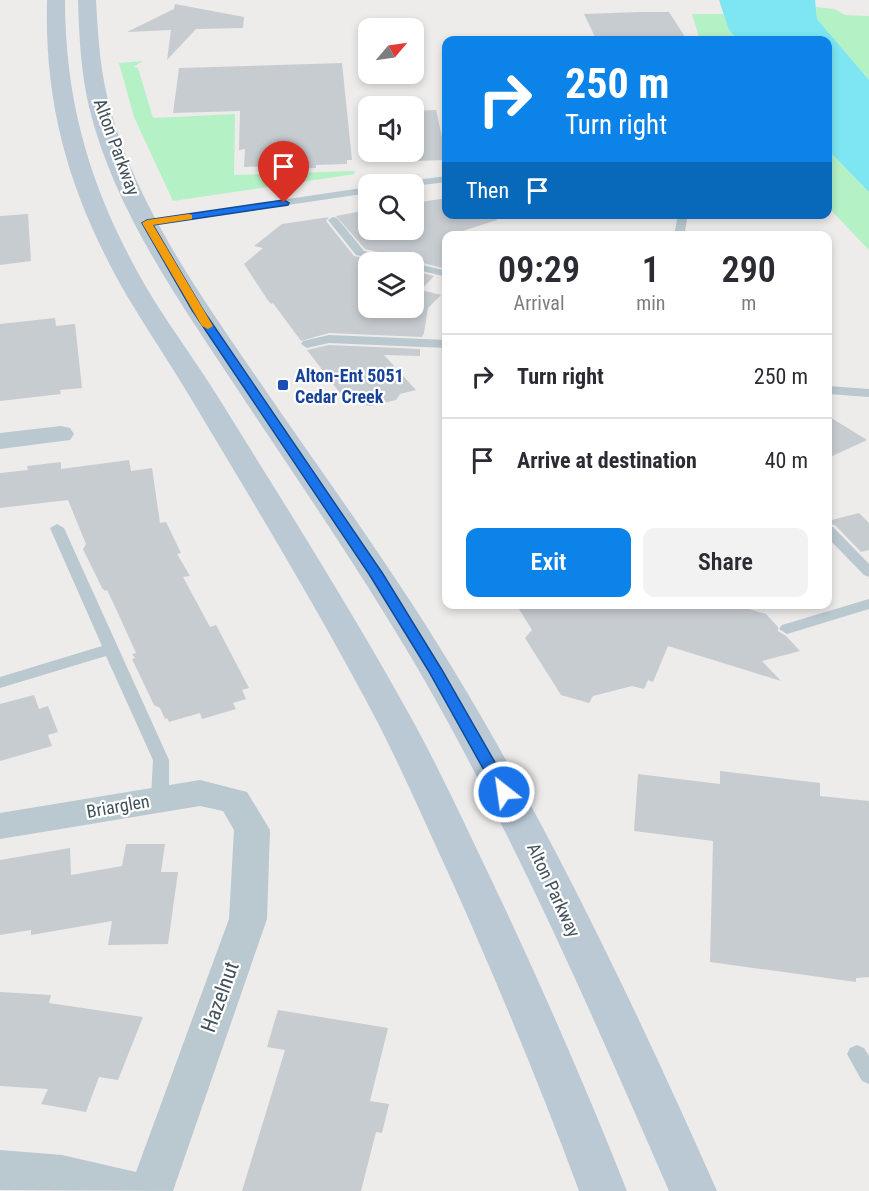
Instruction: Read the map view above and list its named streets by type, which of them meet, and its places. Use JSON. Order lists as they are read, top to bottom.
{
  "streets": {
    "main road": ["Alton Parkway"],
    "street": ["Briarglen", "Hazelnut"]
  },
  "crossings": [
    ["Briarglen", "Hazelnut"]
  ],
  "places": {
    "transit": ["Alton-Ent 5051 Cedar Creek"]
  },
  "north": "top right",
  "page": {
    "turn": ["250 m", "Turn right"],
    "then": "Then",
    "eta": [
      "09:29",
      "Arrival",
      "1",
      "min",
      "290",
      "m"
    ],
    "list": [
      {
        "name": "Turn right",
        "value": "250 m"
      },
      {
        "name": "Arrive at destination",
        "value": "40 m"
      }
    ],
    "buttons": ["Exit", "Share"]
  }
}
